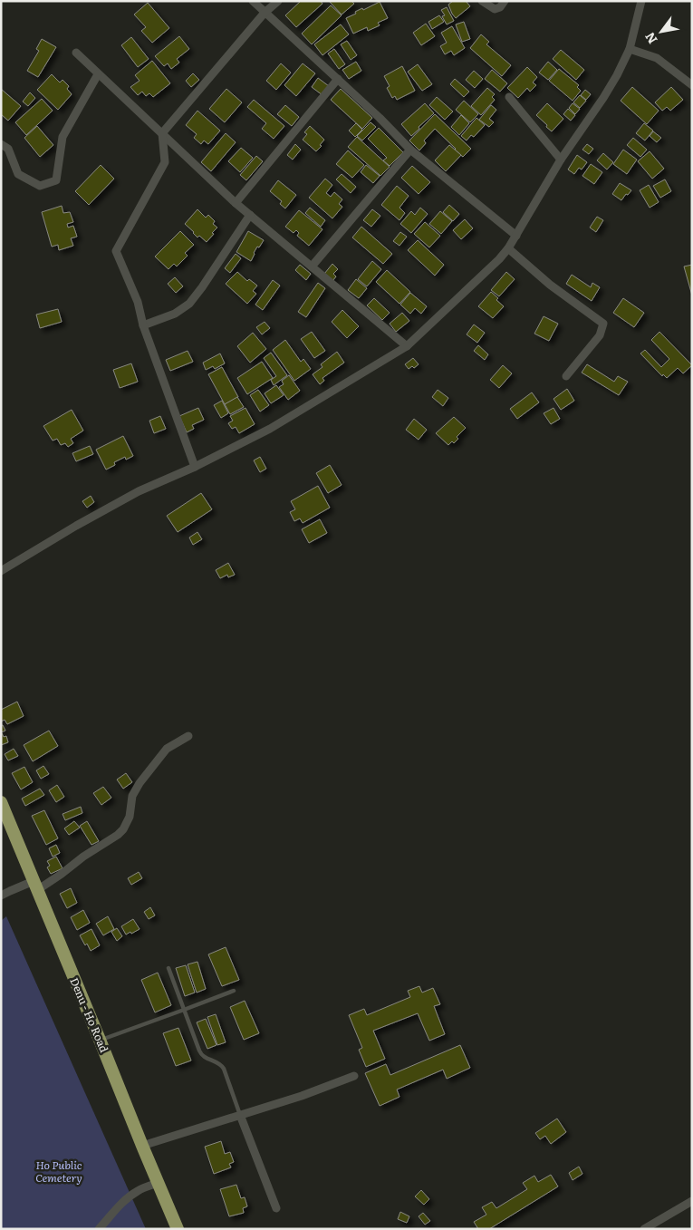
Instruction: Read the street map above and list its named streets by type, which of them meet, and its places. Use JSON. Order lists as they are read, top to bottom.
{
  "streets": {
    "main road": ["Denu - Ho Road"]
  },
  "parks": ["Ho Public Cemetery"],
  "north": "bottom left"
}
